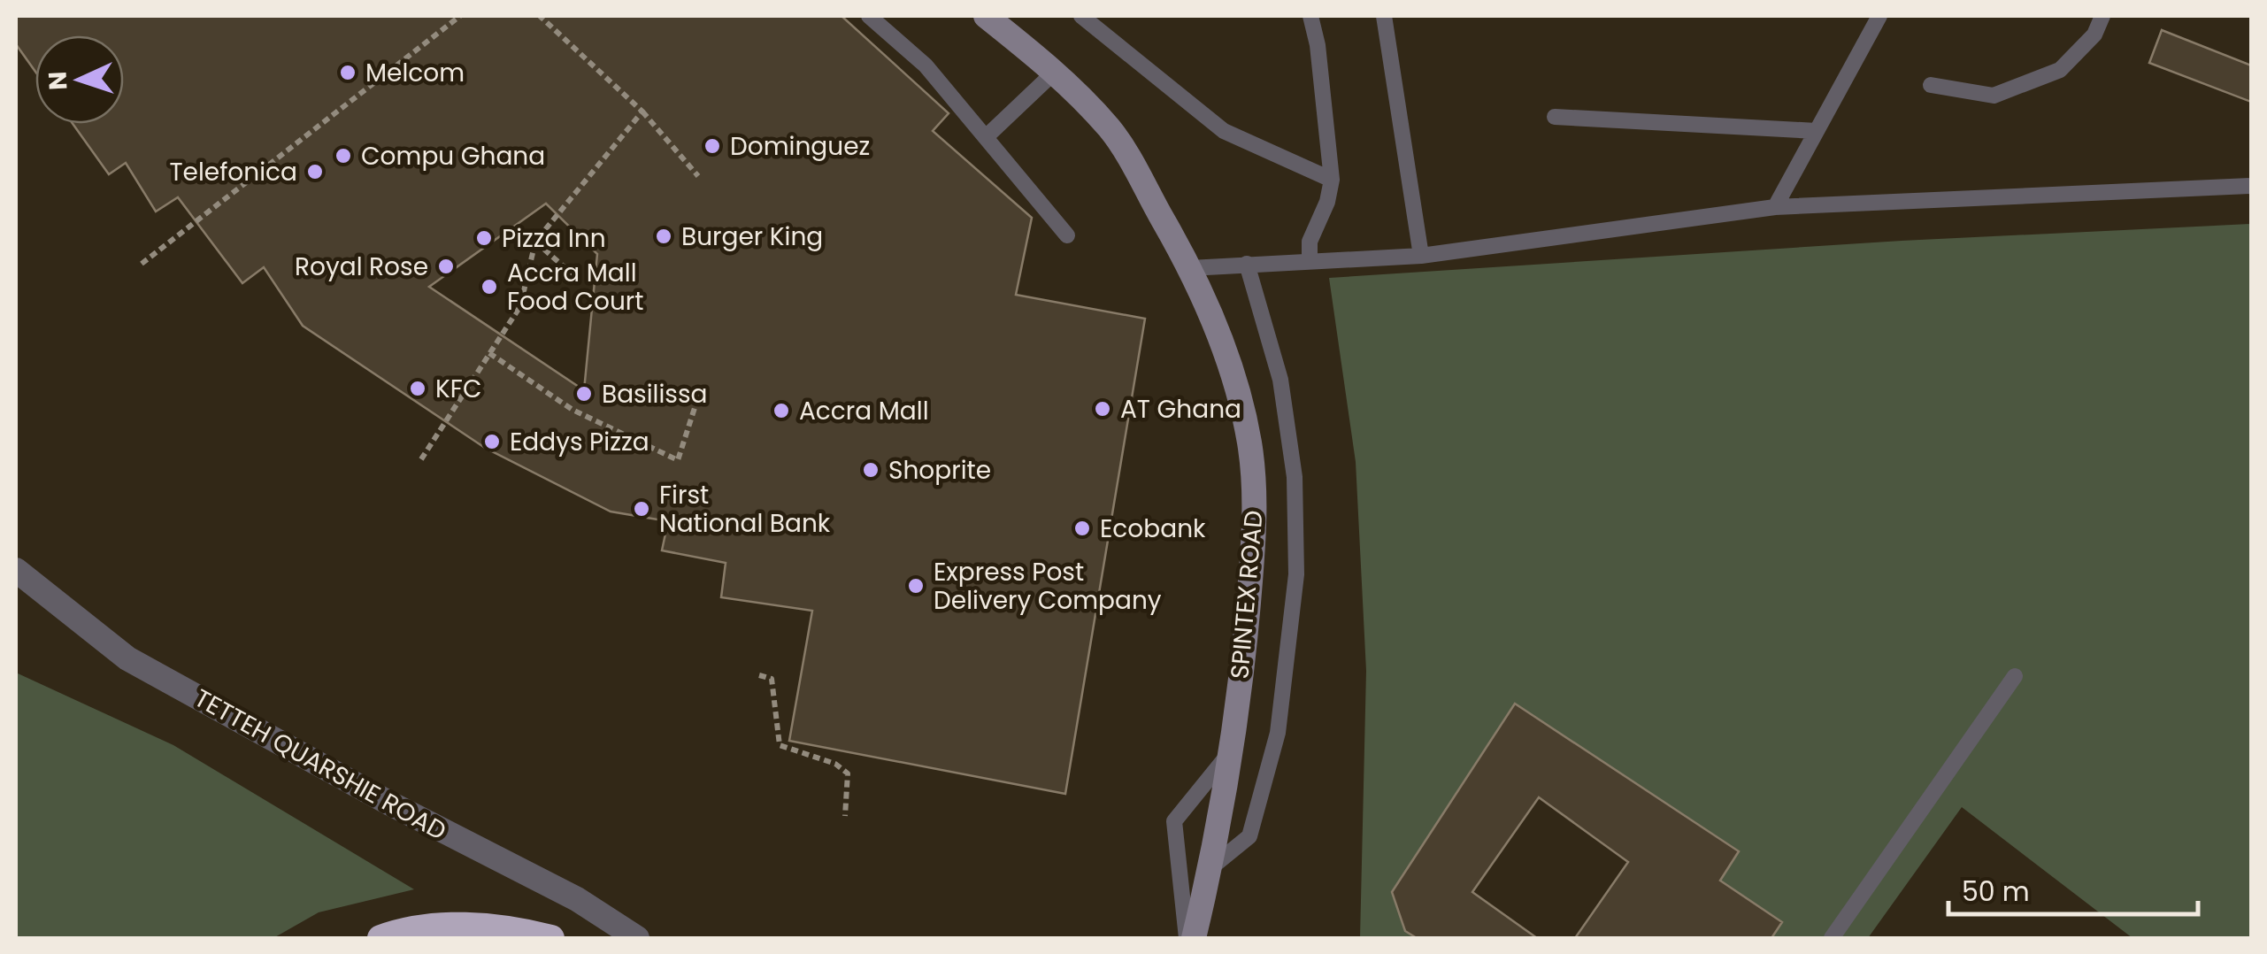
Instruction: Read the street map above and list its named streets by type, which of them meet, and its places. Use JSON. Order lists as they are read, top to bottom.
{
  "streets": {
    "main road": ["SPINTEX ROAD"],
    "street": ["TETTEH QUARSHIE ROAD"]
  },
  "places": [
    "Melcom",
    "Dominguez",
    "Compu Ghana",
    "Telefonica",
    "Burger King",
    "Pizza Inn",
    "Royal Rose",
    "Accra Mall Food Court",
    "KFC",
    "Basilissa",
    "AT Ghana",
    "Accra Mall",
    "Eddys Pizza",
    "Shoprite",
    "First National Bank",
    "Ecobank",
    "Express Post Delivery Company"
  ],
  "scale_bar": "50 m",
  "north": "left"
}
